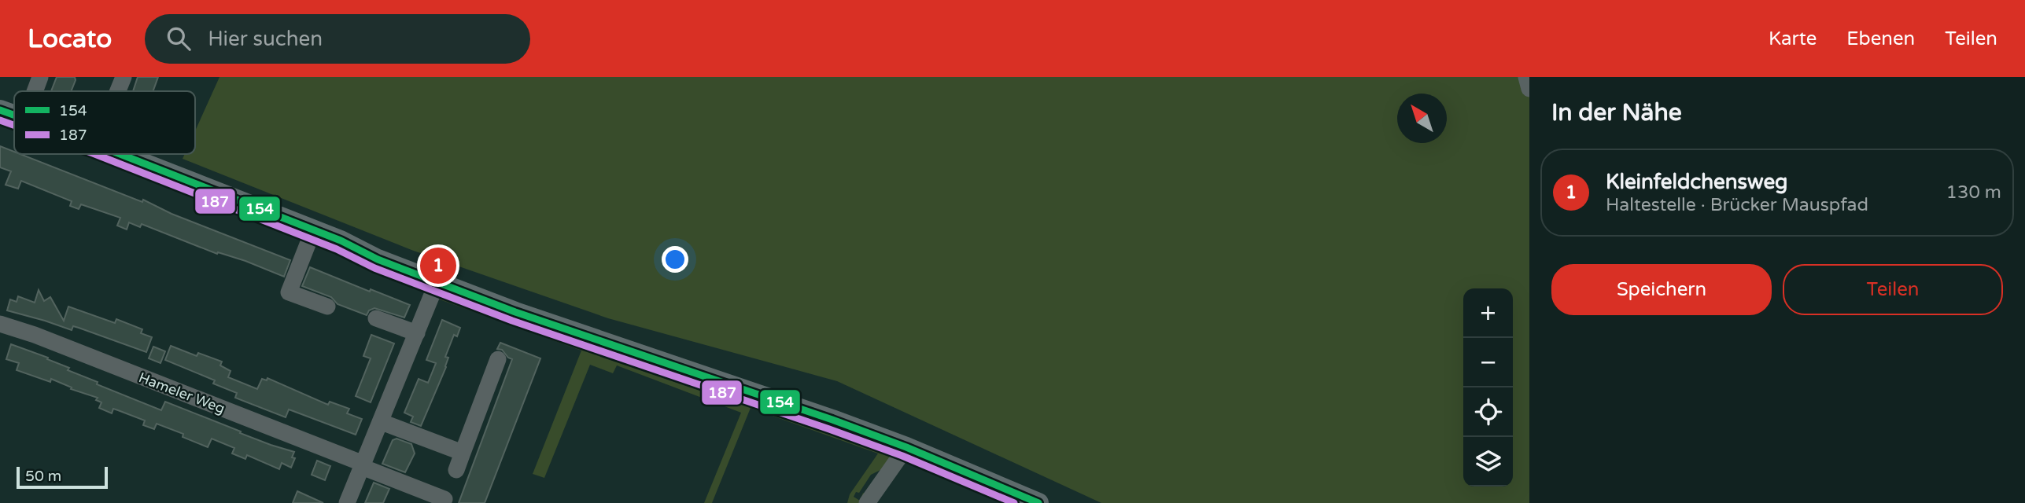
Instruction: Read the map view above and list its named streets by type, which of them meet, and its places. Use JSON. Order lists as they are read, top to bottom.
{
  "streets": {
    "street": ["Hameler Weg"]
  },
  "lines": ["transit line 154", "transit line 187"],
  "legend": ["154", "187"],
  "scale_bar": "50 m",
  "north": "top left",
  "page": {
    "header": "Locato",
    "search": "Hier suchen",
    "nav": ["Karte", "Ebenen", "Teilen"],
    "heading": "In der Nähe",
    "list": [
      {
        "mark": "1",
        "name": "Kleinfeldchensweg",
        "note": "Haltestelle · Brücker Mauspfad",
        "value": "130 m"
      }
    ],
    "pins": "1",
    "buttons": ["Speichern", "Teilen"],
    "map_buttons": ["+", "−"],
    "scale": "50 m"
  }
}
